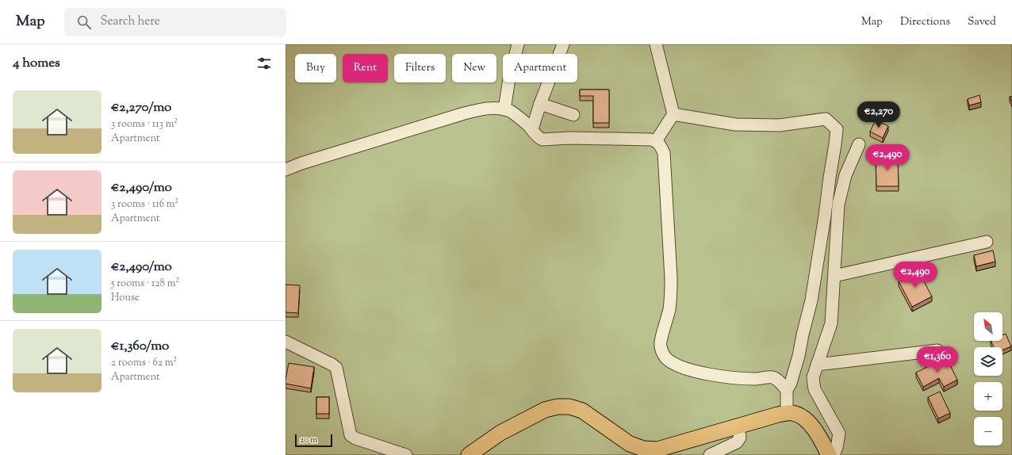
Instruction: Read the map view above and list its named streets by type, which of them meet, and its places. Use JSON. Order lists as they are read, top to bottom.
{
  "scale_bar": "20 m",
  "north": "top left",
  "page": {
    "header": "Map",
    "search": "Search here",
    "nav": ["Map", "Directions", "Saved"],
    "heading": "4 homes",
    "chip": [
      "Buy",
      "Rent",
      "Filters",
      "New",
      "Apartment"
    ],
    "list": [
      {
        "name": "€2,270/mo",
        "note": "3 rooms · 113 m² · Apartment"
      },
      {
        "name": "€2,490/mo",
        "note": "3 rooms · 116 m² · Apartment"
      },
      {
        "name": "€2,490/mo",
        "note": "5 rooms · 128 m² · House"
      },
      {
        "name": "€1,360/mo",
        "note": "2 rooms · 62 m² · Apartment"
      }
    ],
    "price": [
      "€2,270",
      "€2,490",
      "€2,490",
      "€1,360"
    ],
    "map_buttons": ["+", "−"],
    "scale": "20 m"
  }
}
